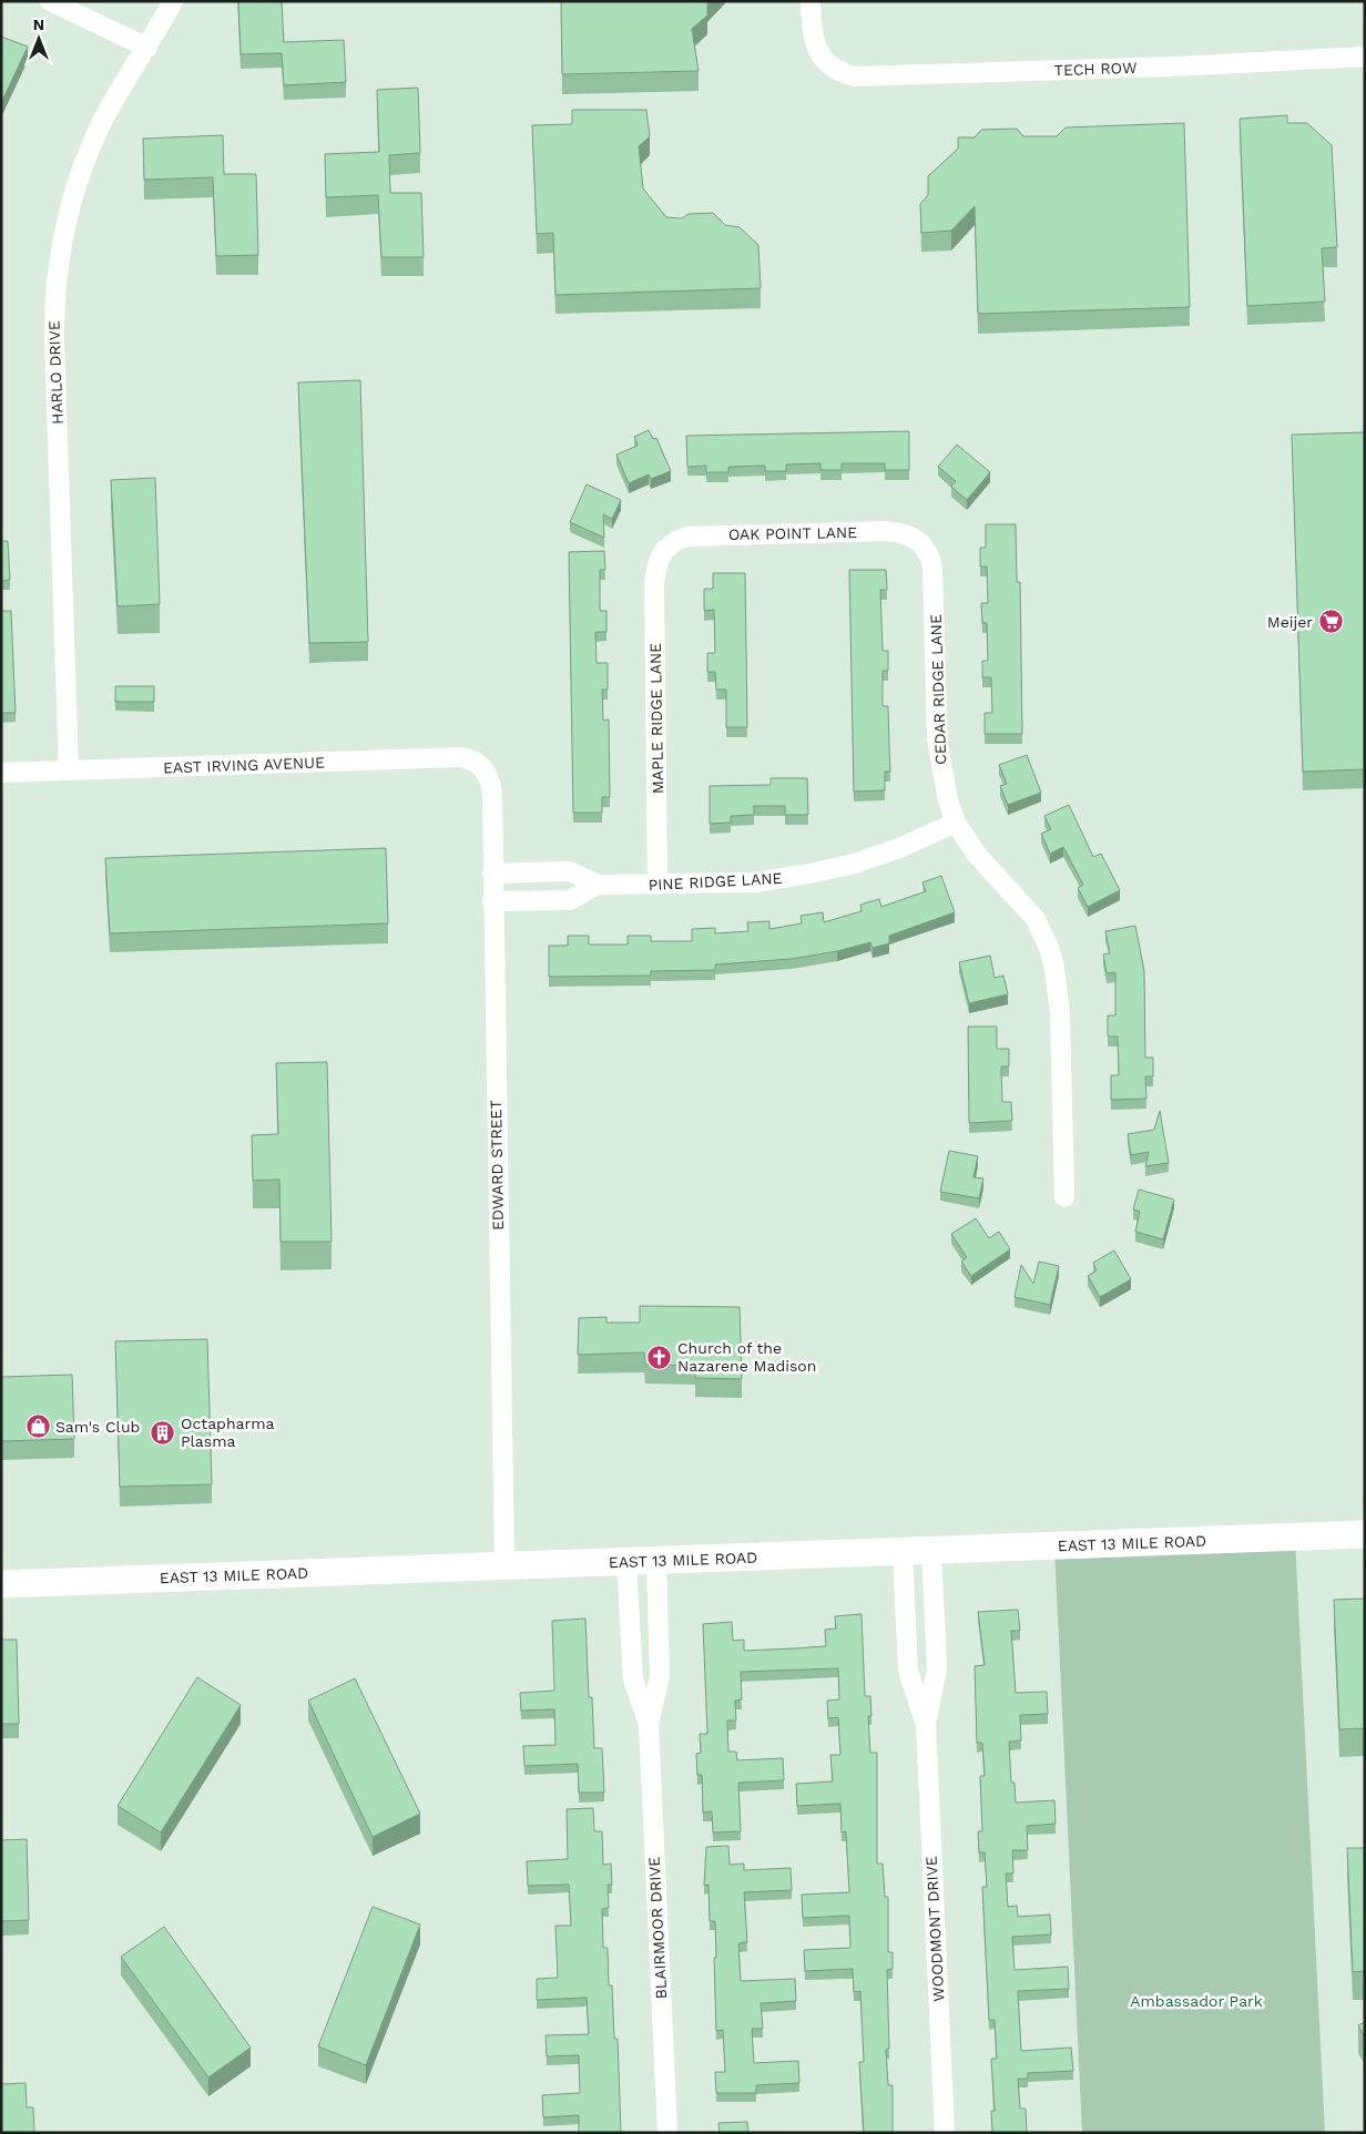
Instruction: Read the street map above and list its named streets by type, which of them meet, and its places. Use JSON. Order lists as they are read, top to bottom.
{
  "streets": {
    "main road": ["EAST 13 MILE ROAD"],
    "street": [
      "TECH ROW",
      "HARLO DRIVE",
      "OAK POINT LANE",
      "CEDAR RIDGE LANE",
      "MAPLE RIDGE LANE",
      "EAST IRVING AVENUE",
      "PINE RIDGE LANE",
      "EDWARD STREET",
      "BLAIRMOOR DRIVE",
      "WOODMONT DRIVE"
    ]
  },
  "crossings": [
    ["HARLO DRIVE", "EAST IRVING AVENUE"],
    ["OAK POINT LANE", "CEDAR RIDGE LANE"],
    ["OAK POINT LANE", "MAPLE RIDGE LANE"],
    ["CEDAR RIDGE LANE", "PINE RIDGE LANE"],
    ["MAPLE RIDGE LANE", "PINE RIDGE LANE"],
    ["EAST IRVING AVENUE", "EDWARD STREET"],
    ["PINE RIDGE LANE", "EDWARD STREET"],
    ["EDWARD STREET", "EAST 13 MILE ROAD"],
    ["EAST 13 MILE ROAD", "BLAIRMOOR DRIVE"],
    ["EAST 13 MILE ROAD", "WOODMONT DRIVE"]
  ],
  "parks": ["Ambassador Park"],
  "places": {
    "supermarket": ["Meijer"],
    "church": ["Church of the Nazarene Madison"],
    "shop": ["Sam's Club"],
    "building": ["Octapharma Plasma"]
  },
  "north": "top"
}
